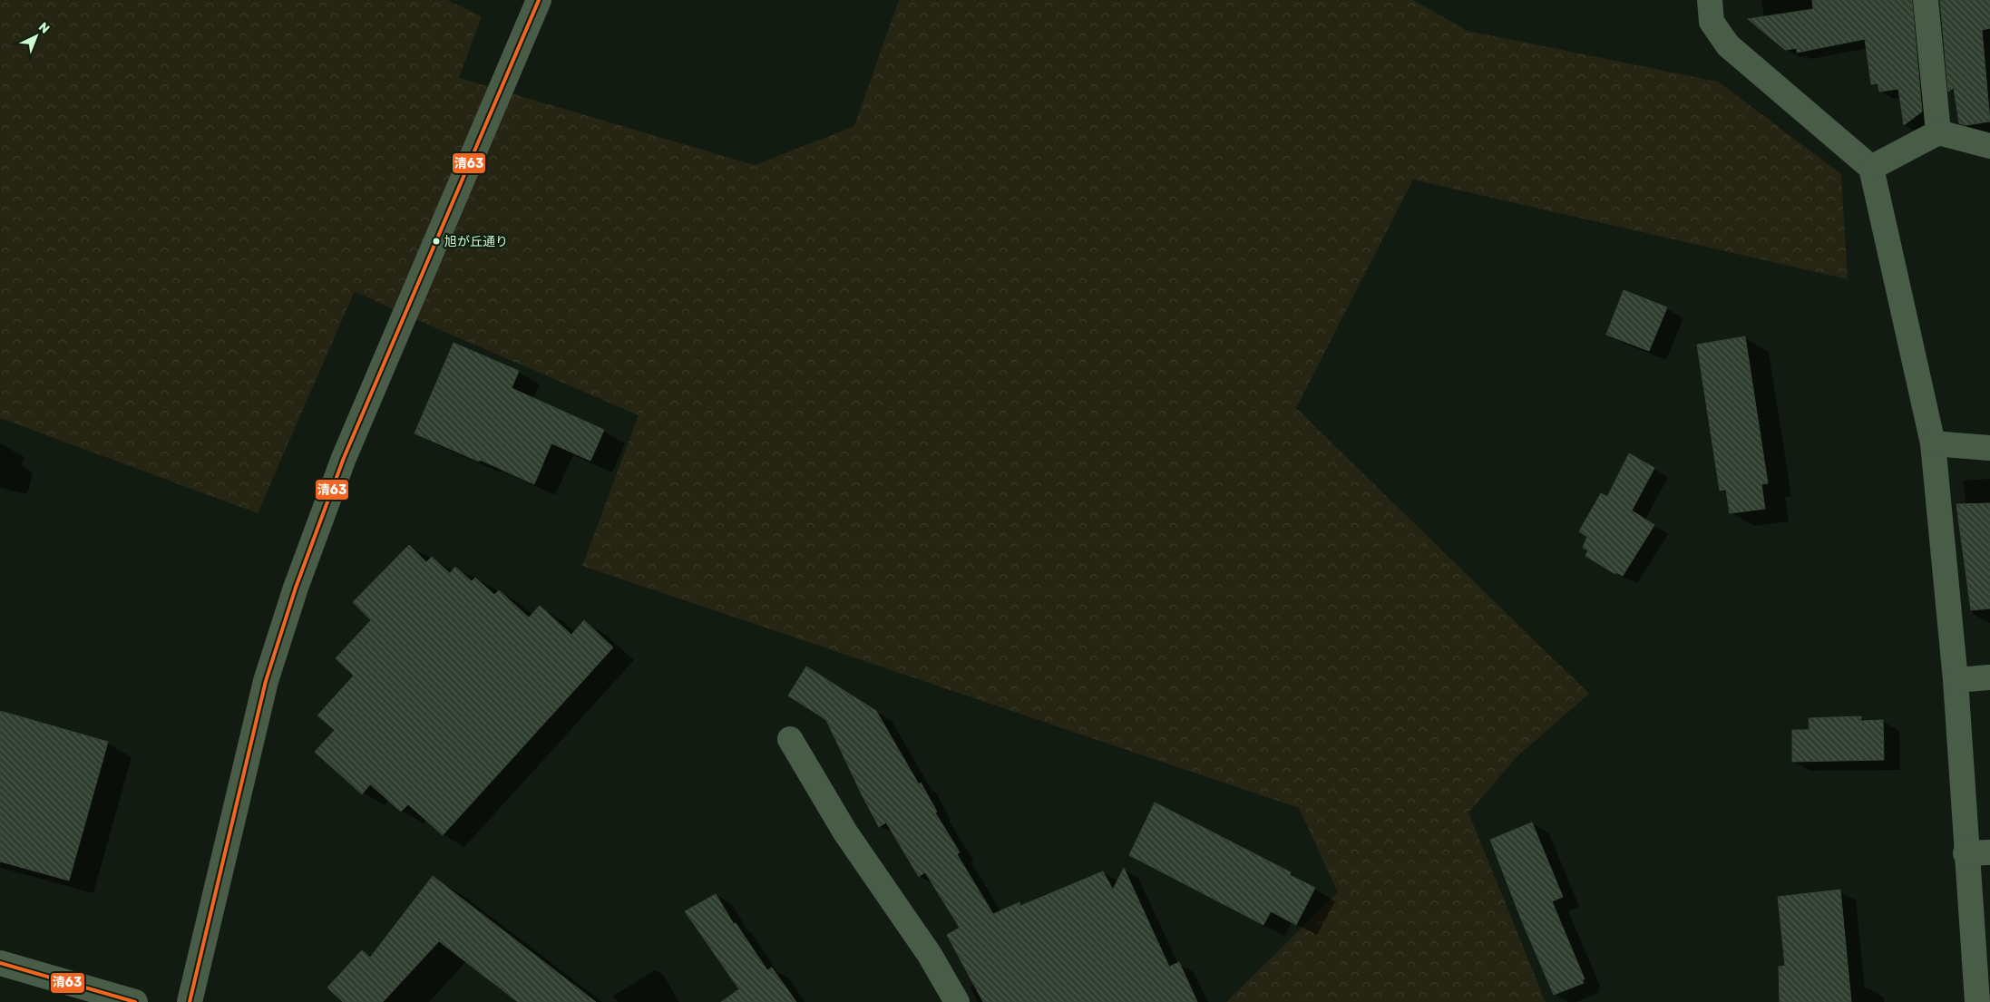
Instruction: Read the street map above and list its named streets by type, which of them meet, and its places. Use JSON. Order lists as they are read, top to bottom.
{
  "places": ["旭が丘通り"],
  "lines": ["transit line 清63"],
  "north": "top right"
}
